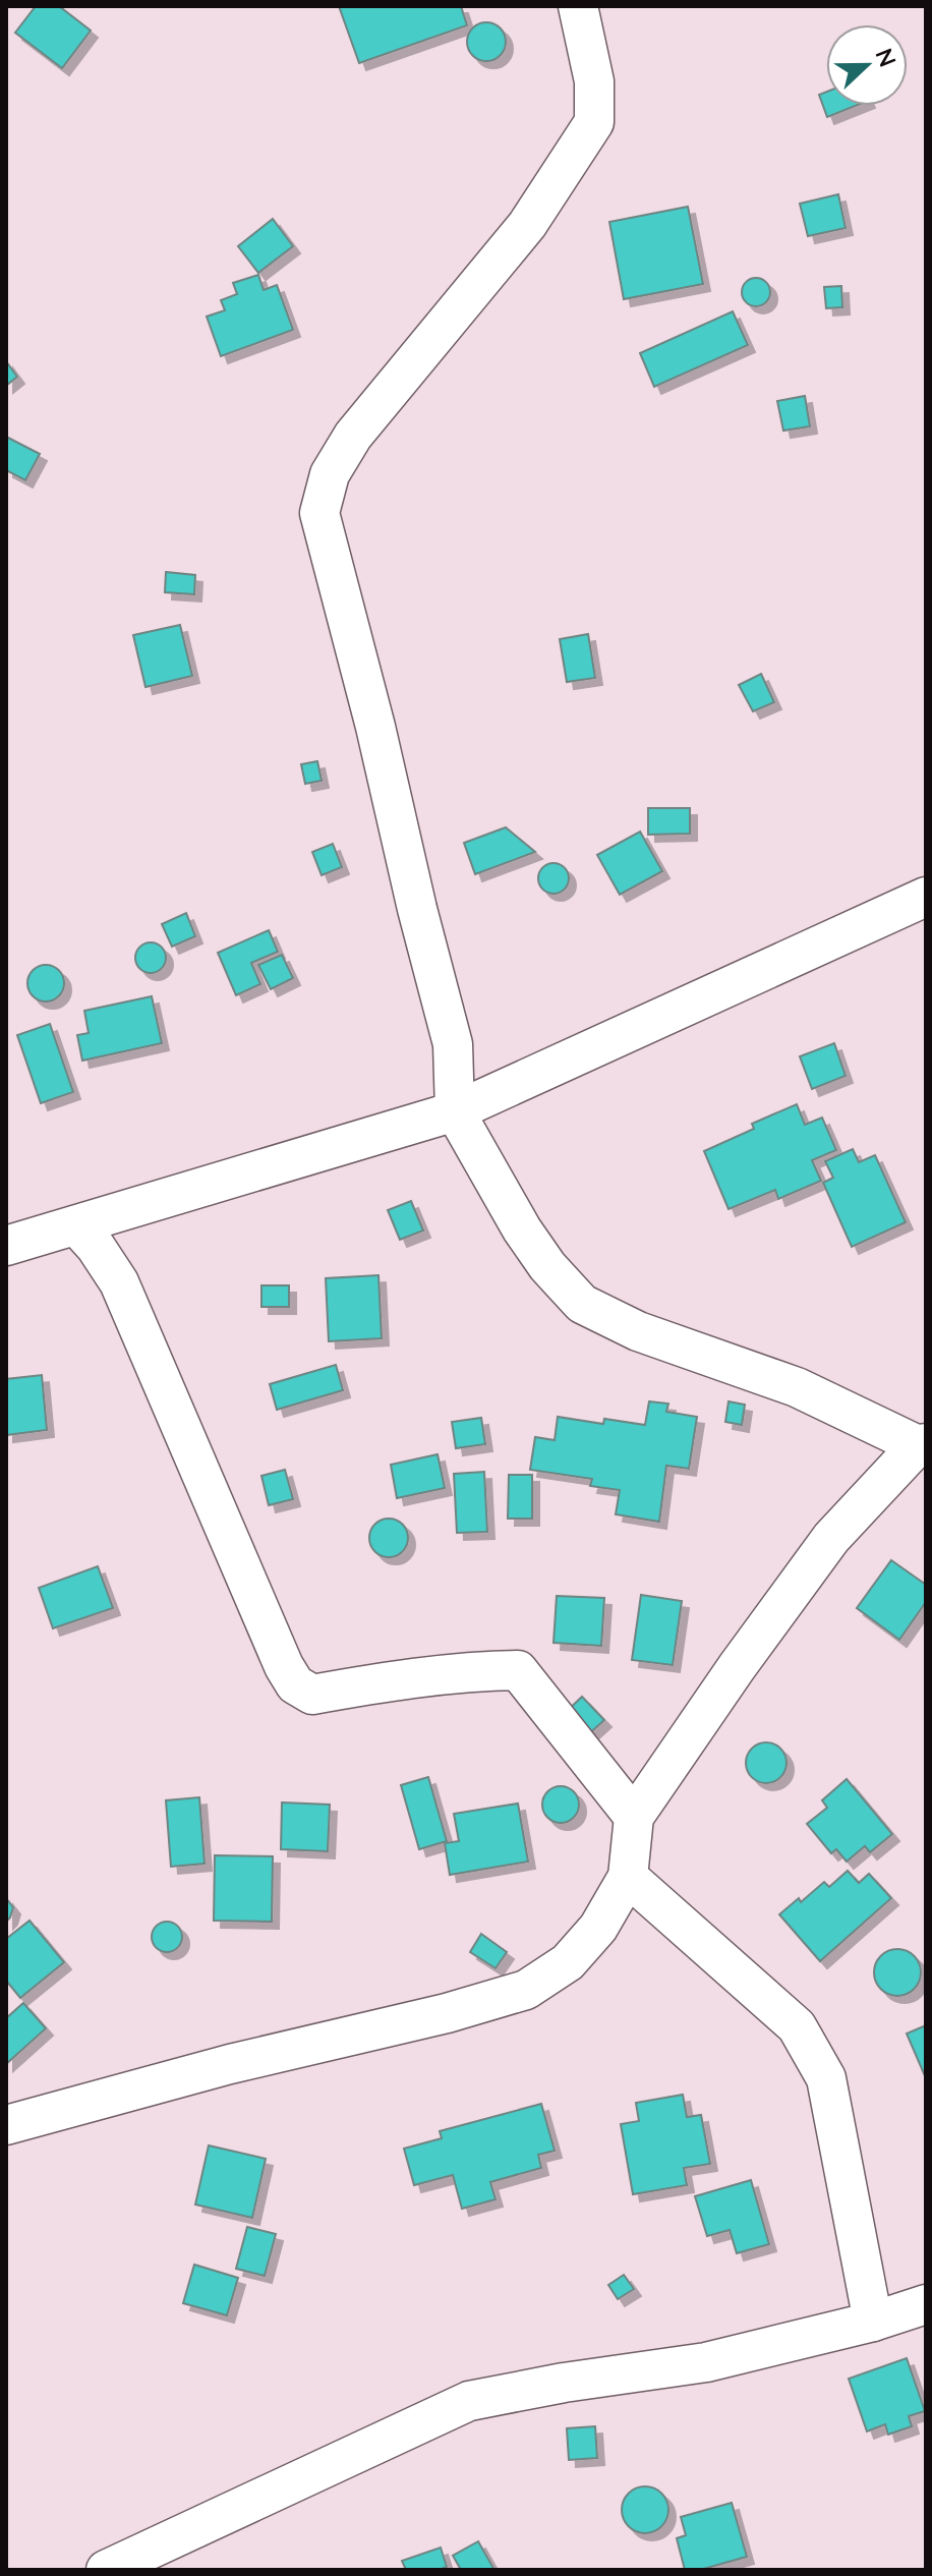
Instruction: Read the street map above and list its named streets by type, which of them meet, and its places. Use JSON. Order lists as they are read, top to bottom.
{
  "north": "right"
}
